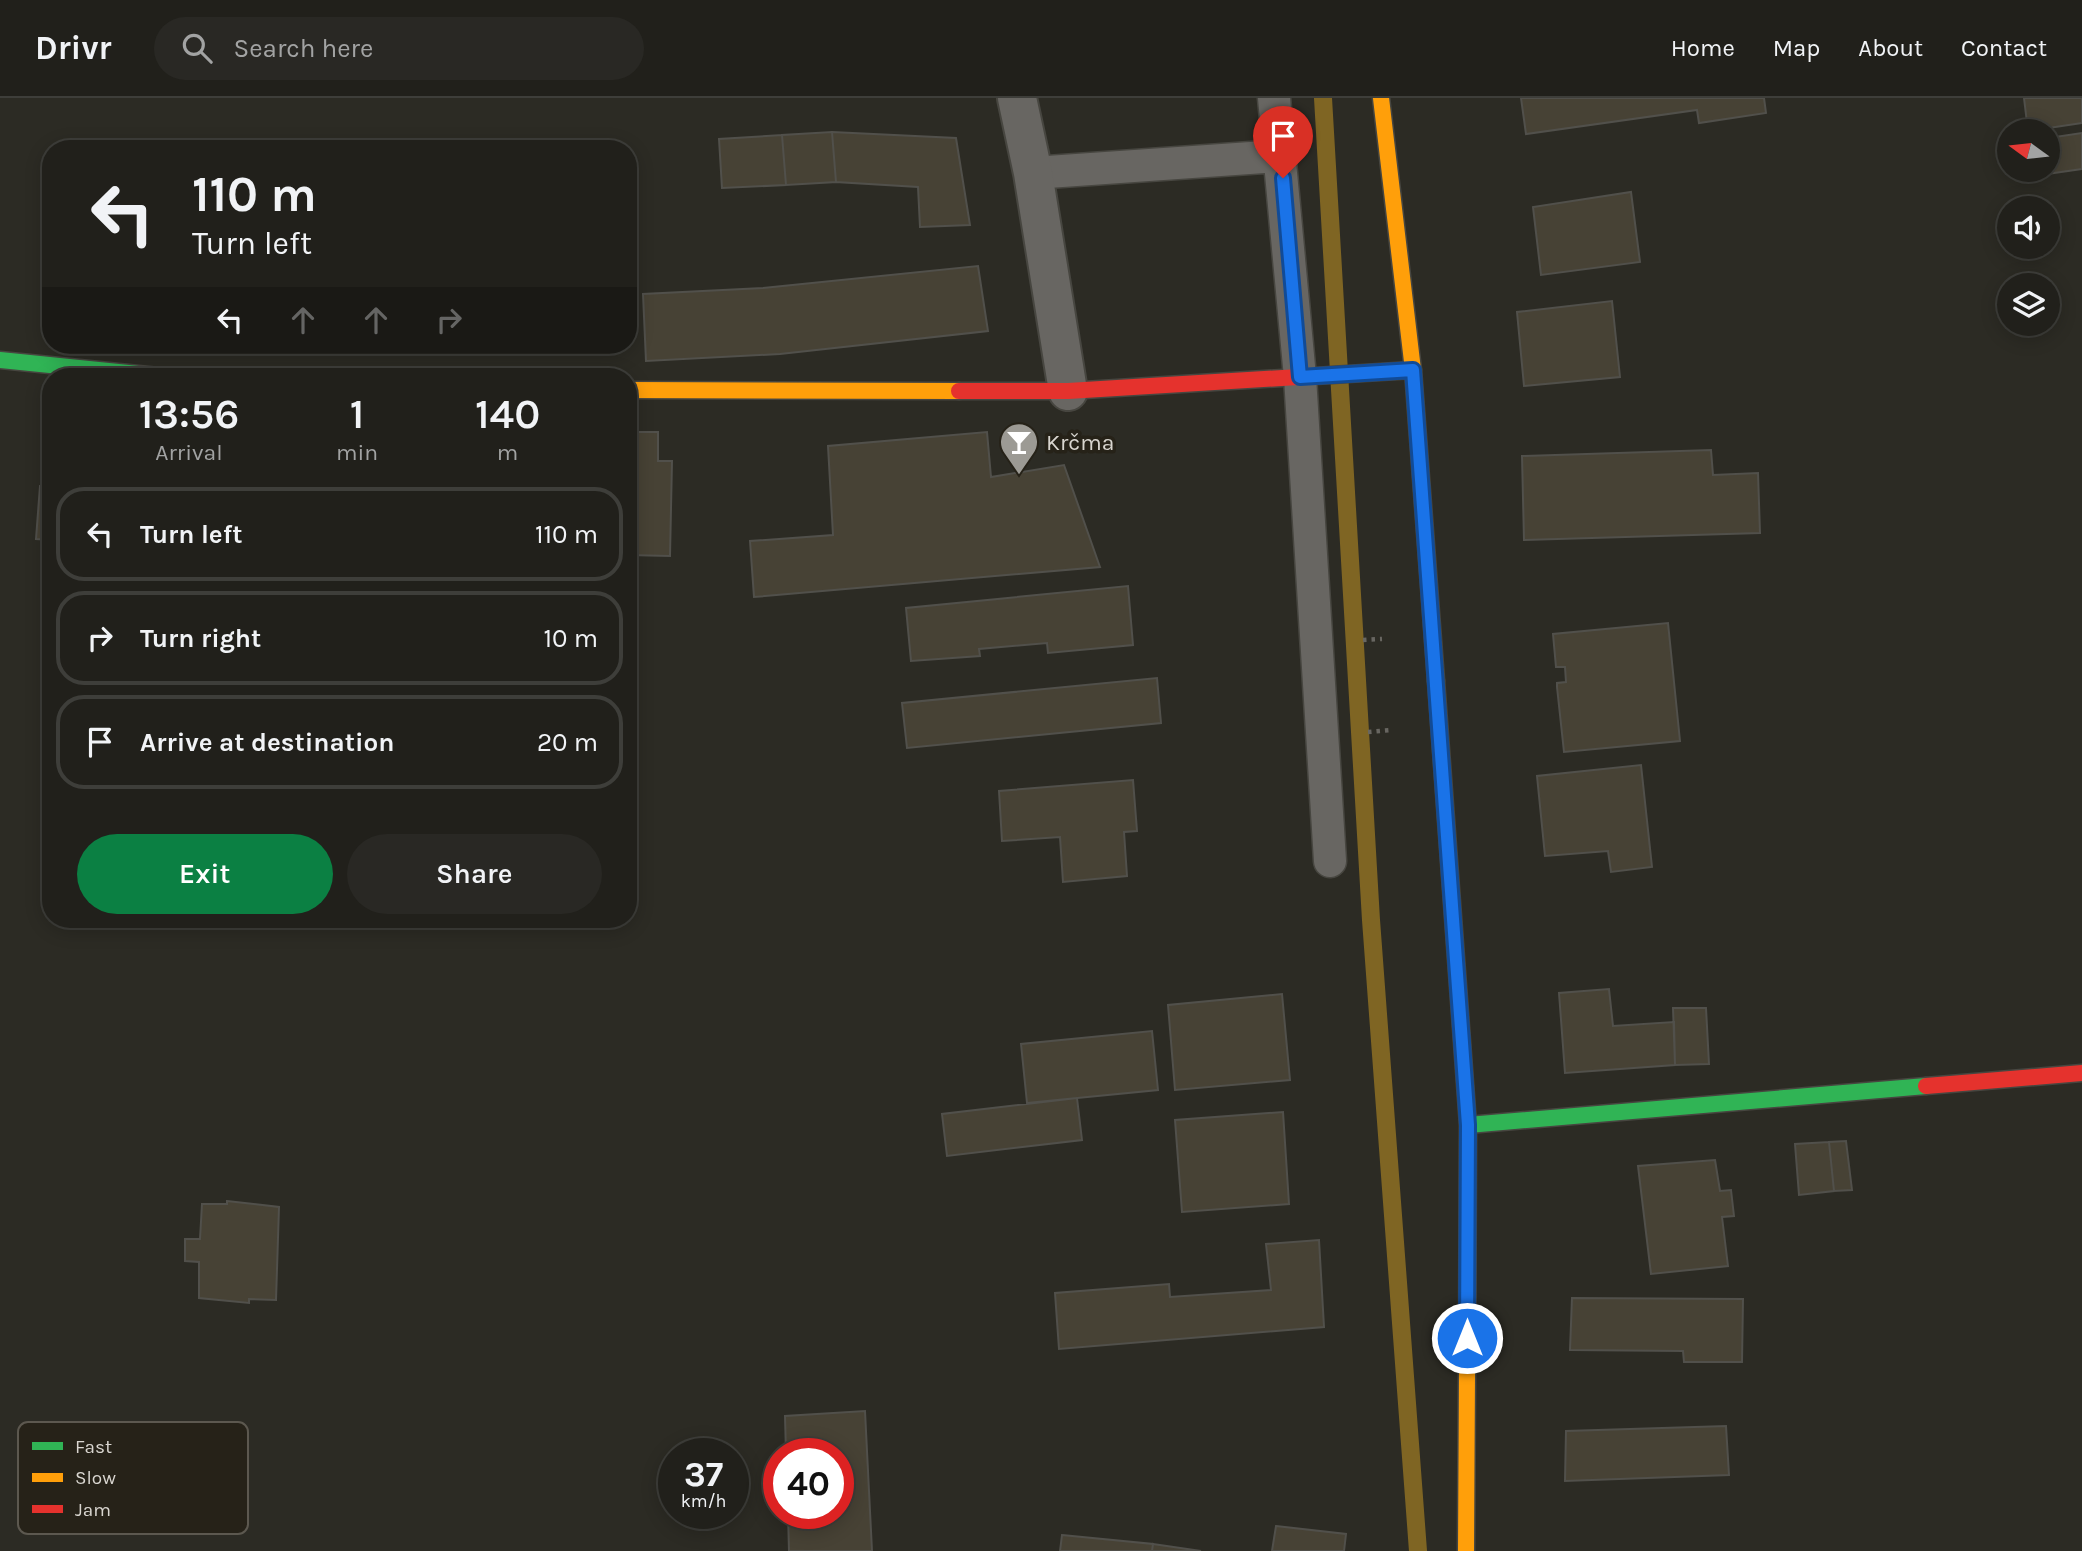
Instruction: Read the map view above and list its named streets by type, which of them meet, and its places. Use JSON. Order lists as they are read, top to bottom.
{
  "places": {
    "bar": ["Krčma"]
  },
  "legend": ["Fast", "Slow", "Jam"],
  "north": "left",
  "page": {
    "header": "Drivr",
    "search": "Search here",
    "nav": [
      "Home",
      "Map",
      "About",
      "Contact"
    ],
    "turn": ["110 m", "Turn left"],
    "eta": [
      "13:56",
      "Arrival",
      "1",
      "min",
      "140",
      "m"
    ],
    "list": [
      {
        "name": "Turn left",
        "value": "110 m"
      },
      {
        "name": "Turn right",
        "value": "10 m"
      },
      {
        "name": "Arrive at destination",
        "value": "20 m"
      }
    ],
    "buttons": ["Exit", "Share"],
    "speed": "37 km/h",
    "limit": "40"
  }
}
